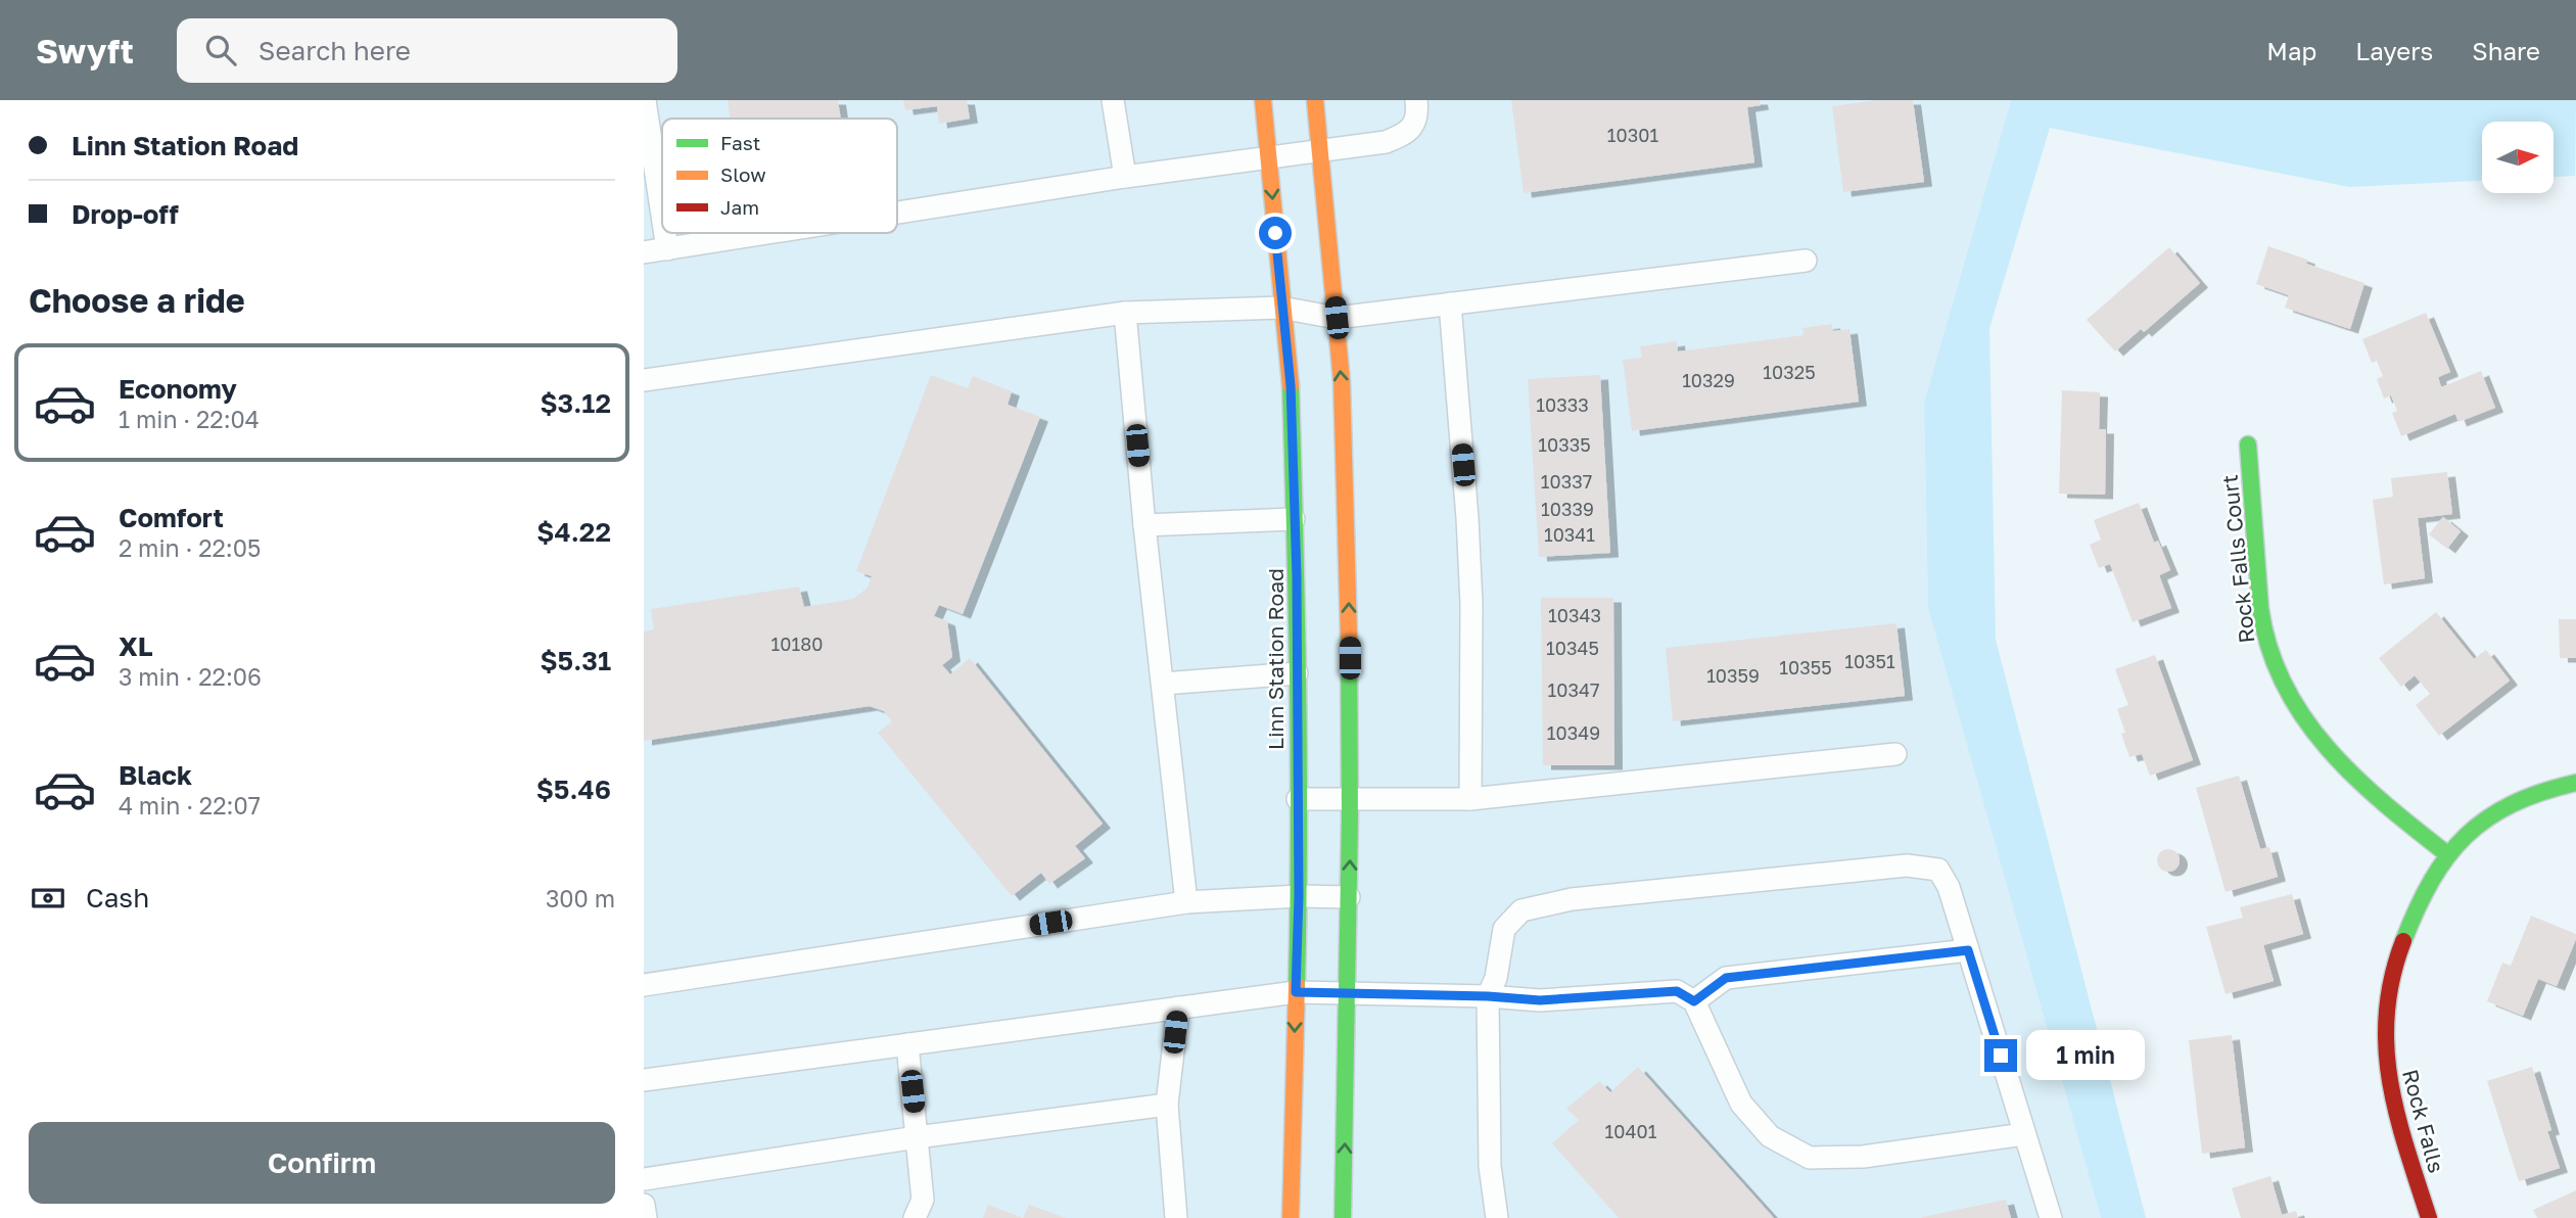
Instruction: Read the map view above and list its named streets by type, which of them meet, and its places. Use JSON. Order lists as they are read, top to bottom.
{
  "streets": {
    "street": ["Rock Falls Court", "Linn Station Road", "Rock Falls"]
  },
  "crossings": [
    ["Rock Falls Court", "Rock Falls"]
  ],
  "house_numbers": [
    "10301",
    "10325",
    "10329",
    "10333",
    "10335",
    "10337",
    "10339",
    "10341",
    "10343",
    "10180",
    "10345",
    "10351",
    "10355",
    "10359",
    "10347",
    "10349",
    "10401"
  ],
  "legend": ["Fast", "Slow", "Jam"],
  "north": "right",
  "page": {
    "header": "Swyft",
    "search": "Search here",
    "nav": ["Map", "Layers", "Share"],
    "banner": ["Linn Station Road", "Drop-off"],
    "heading": "Choose a ride",
    "list": [
      {
        "name": "Economy",
        "note": "1 min · 22:04",
        "value": "$3.12"
      },
      {
        "name": "Comfort",
        "note": "2 min · 22:05",
        "value": "$4.22"
      },
      {
        "name": "XL",
        "note": "3 min · 22:06",
        "value": "$5.31"
      },
      {
        "name": "Black",
        "note": "4 min · 22:07",
        "value": "$5.46"
      }
    ],
    "pay": ["Cash", "300 m"],
    "bubble": "1 min",
    "buttons": "Confirm"
  }
}
